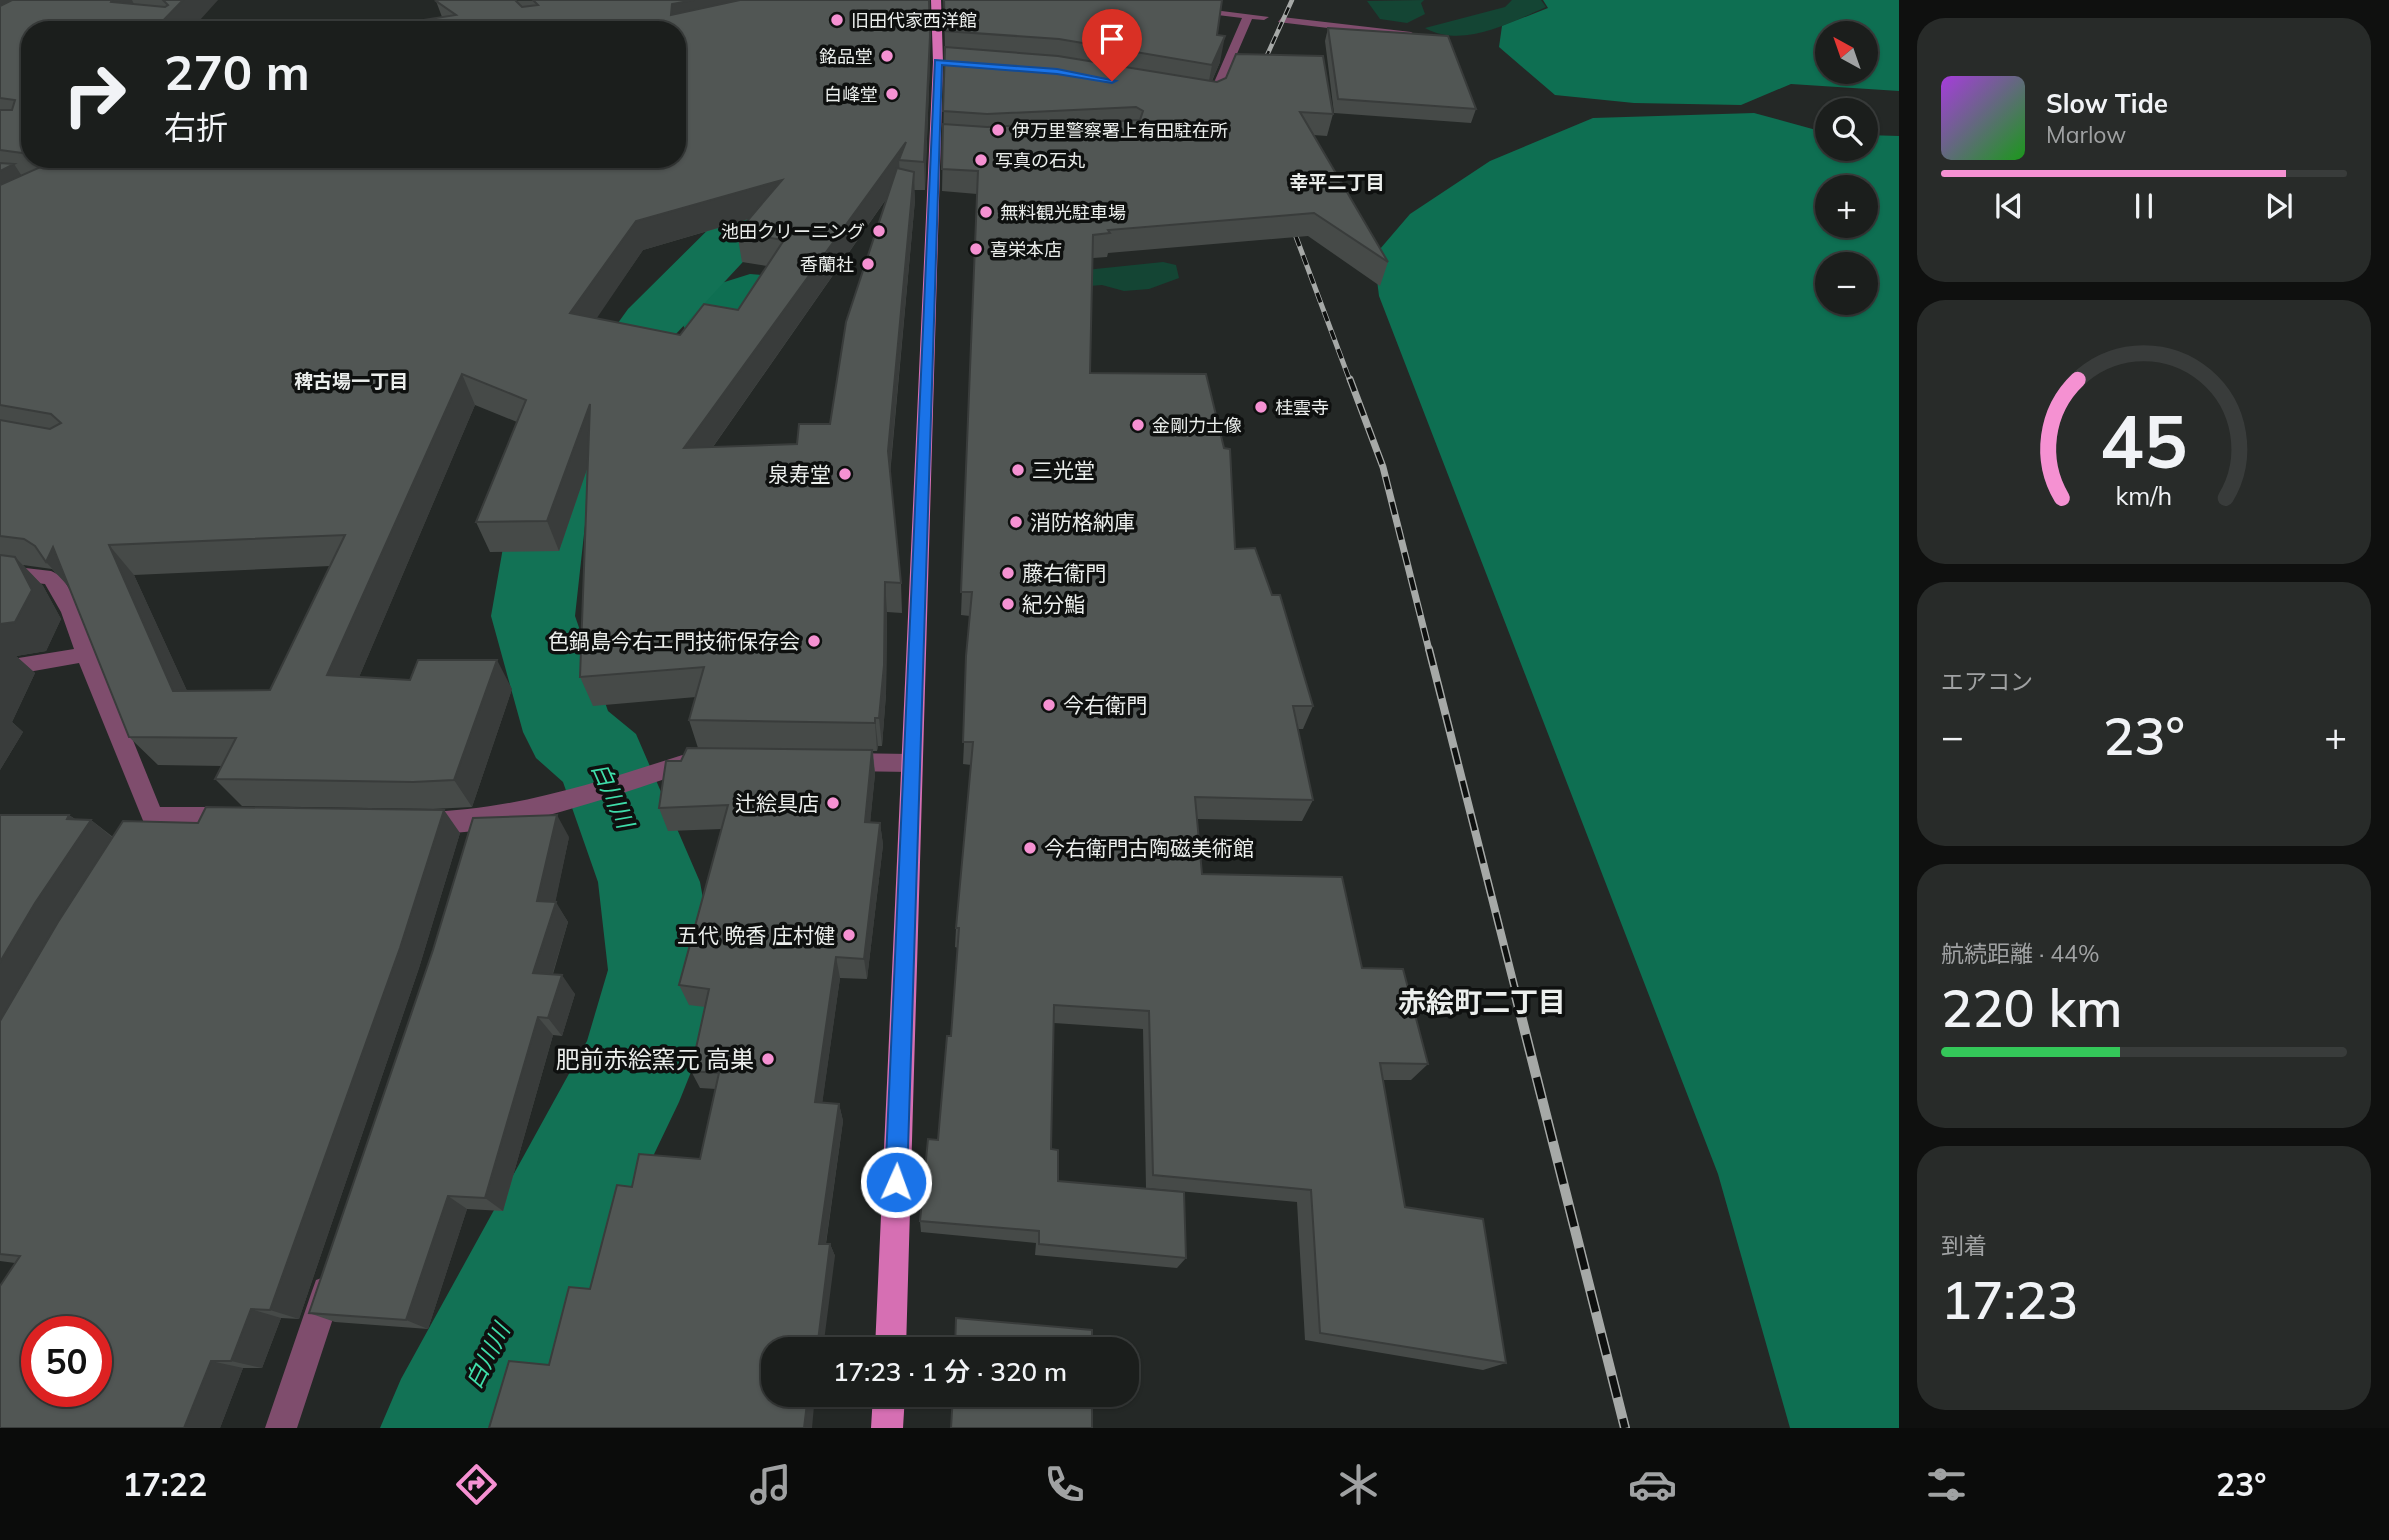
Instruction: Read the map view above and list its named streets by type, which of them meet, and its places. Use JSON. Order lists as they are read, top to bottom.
{
  "districts": ["幸平二丁目", "稗古場一丁目", "赤絵町二丁目"],
  "water": ["白川川"],
  "places": [
    "旧田代家西洋館",
    "銘品堂",
    "白峰堂",
    "伊万里警察署上有田駐在所",
    "写真の石丸",
    "無料観光駐車場",
    "池田クリーニング",
    "喜栄本店",
    "香蘭社",
    "桂雲寺",
    "金剛力士像",
    "三光堂",
    "泉寿堂",
    "消防格納庫",
    "藤右衞門",
    "紀分鮨",
    "色鍋島今右エ門技術保存会",
    "今右衛門",
    "辻絵具店",
    "今右衛門古陶磁美術館",
    "五代 晩香 庄村健",
    "肥前赤絵窯元 高巣"
  ],
  "north": "top left",
  "page": {
    "map_buttons": ["+", "−"],
    "turn": ["270 m", "右折"],
    "song": ["Slow Tide", "Marlow"],
    "tile": [
      "エアコン",
      ["航続距離 · 44%", "220 km"],
      ["到着", "17:23"]
    ],
    "heat": ["−", "23°", "+"],
    "limit": "50",
    "trip": "17:23 · 1 分 · 320 m",
    "tabs": ["17:22", "23°"],
    "gauge": ["45", "km/h"]
  }
}
